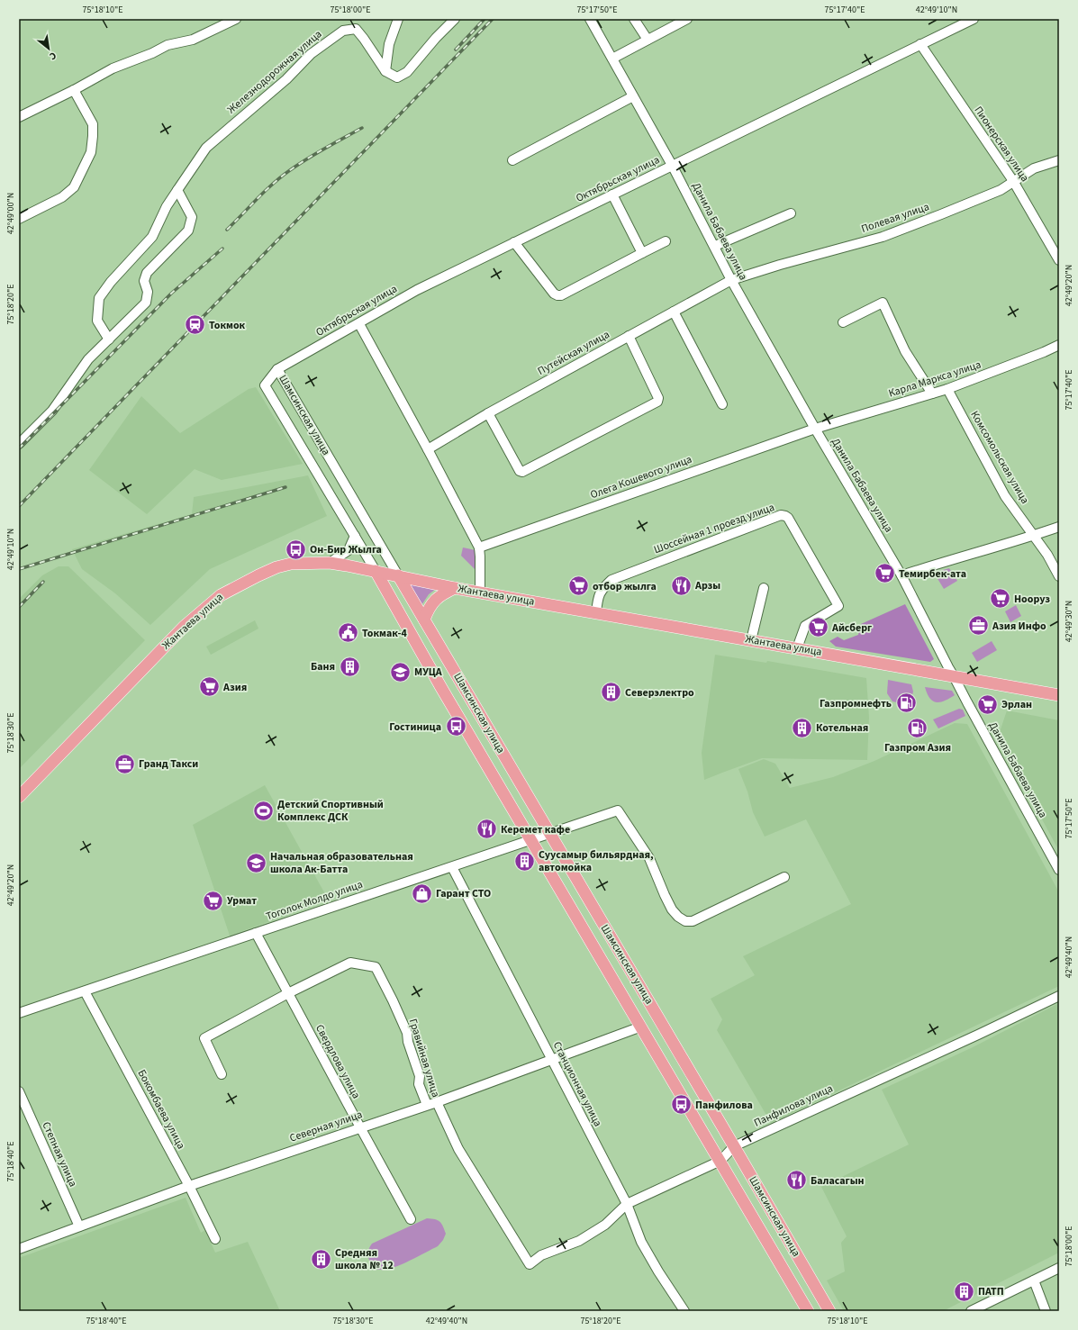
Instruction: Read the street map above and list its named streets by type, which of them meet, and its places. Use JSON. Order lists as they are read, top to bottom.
{
  "streets": {
    "main road": ["Шамсинская улица", "Жантаева улица"],
    "street": [
      "Железнодорожная улица",
      "Пионерская улица",
      "Октябрьская улица",
      "Полевая улица",
      "Данила Бабаева улица",
      "Путейская улица",
      "Карла Маркса улица",
      "Комсомольская улица",
      "Олега Кошевого улица",
      "Шоссейная 1 проезд улица",
      "Тоголок Молдо улица",
      "Гравийная улица",
      "Свердлова улица",
      "Станционная улица",
      "Панфилова улица",
      "Бокомбаева улица",
      "Северная улица",
      "Степная улица"
    ]
  },
  "crossings": [
    ["Пионерская улица", "Октябрьская улица"],
    ["Пионерская улица", "Полевая улица"],
    ["Октябрьская улица", "Данила Бабаева улица"],
    ["Октябрьская улица", "Шамсинская улица"],
    ["Полевая улица", "Данила Бабаева улица"],
    ["Полевая улица", "Путейская улица"],
    ["Данила Бабаева улица", "Путейская улица"],
    ["Данила Бабаева улица", "Карла Маркса улица"],
    ["Данила Бабаева улица", "Олега Кошевого улица"],
    ["Данила Бабаева улица", "Жантаева улица"],
    ["Карла Маркса улица", "Комсомольская улица"],
    ["Карла Маркса улица", "Олега Кошевого улица"],
    ["Шамсинская улица", "Жантаева улица"],
    ["Шамсинская улица", "Тоголок Молдо улица"],
    ["Шамсинская улица", "Панфилова улица"],
    ["Шамсинская улица", "Северная улица"],
    ["Шоссейная 1 проезд улица", "Жантаева улица"],
    ["Тоголок Молдо улица", "Свердлова улица"],
    ["Тоголок Молдо улица", "Станционная улица"],
    ["Тоголок Молдо улица", "Бокомбаева улица"],
    ["Гравийная улица", "Свердлова улица"],
    ["Гравийная улица", "Панфилова улица"],
    ["Гравийная улица", "Северная улица"],
    ["Свердлова улица", "Северная улица"],
    ["Станционная улица", "Панфилова улица"],
    ["Станционная улица", "Северная улица"],
    ["Бокомбаева улица", "Северная улица"],
    ["Северная улица", "Степная улица"]
  ],
  "places": {
    "station": ["Токмок"],
    "bus stop": ["Он-Бир Жылга", "Гостиница", "Панфилова"],
    "supermarket": [
      "Темирбек-ата",
      "отбор жылга",
      "Нооруз",
      "Айсберг",
      "Азия",
      "Эрлан",
      "Урмат"
    ],
    "restaurant": ["Арзы", "Керемет кафе", "Баласагын"],
    "office": ["Азия Инфо", "Гранд Такси"],
    "public building": ["Токмак-4"],
    "building": [
      "Баня",
      "Северэлектро",
      "Котельная",
      "Суусамыр бильярдная, автомойка",
      "Средняя школа № 12",
      "ПАТП"
    ],
    "school or university": ["МУЦА", "Начальная образовательная школа Ак-Батта"],
    "fuel station": ["Газпромнефть", "Газпром Азия"],
    "sports": ["Детский Спортивный Комплекс ДСК"],
    "shop": ["Гарант СТО"]
  },
  "north": "bottom right",
  "coordinates": [
    "75°18'10\"E",
    "75°18'00\"E",
    "75°17'50\"E",
    "75°17'40\"E",
    "42°49'10\"N",
    "42°49'00\"N",
    "42°49'20\"N",
    "75°18'20\"E",
    "42°49'30\"N",
    "75°18'30\"E",
    "42°49'40\"N",
    "75°18'40\"E"
  ]
}
